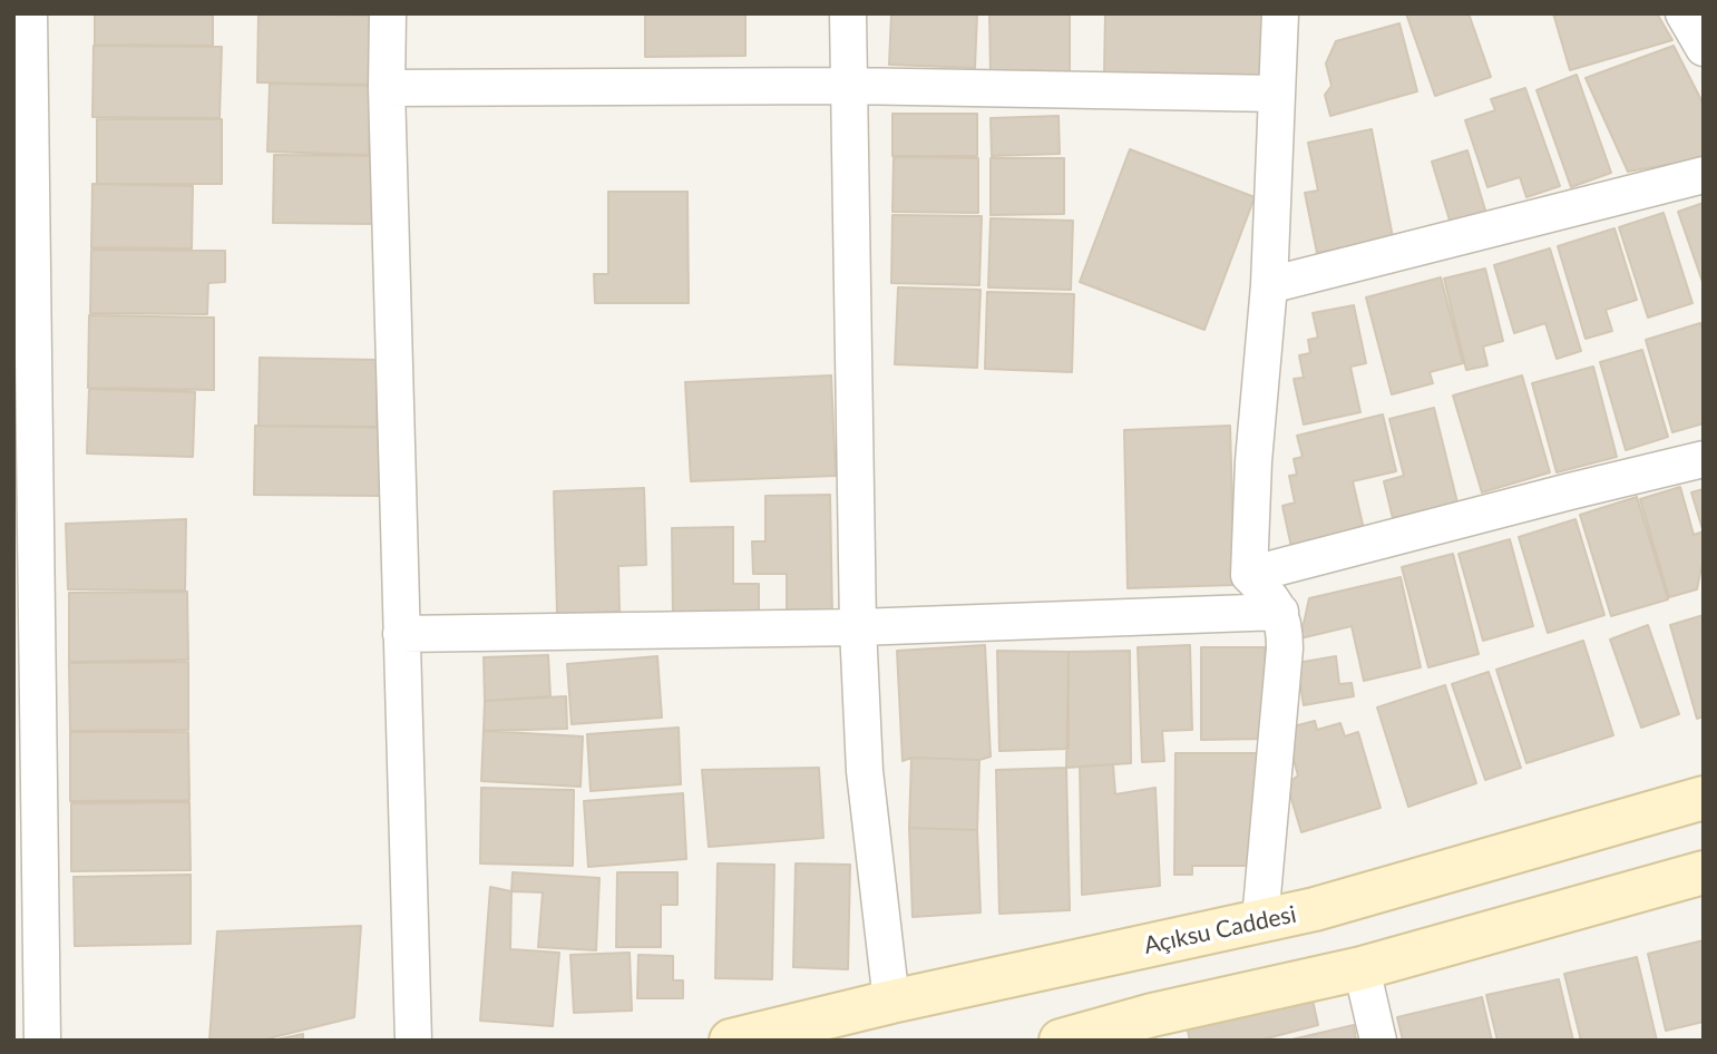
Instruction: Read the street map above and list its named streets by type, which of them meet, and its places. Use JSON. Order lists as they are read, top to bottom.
{
  "streets": {
    "main road": ["Açıksu Caddesi"]
  }
}
